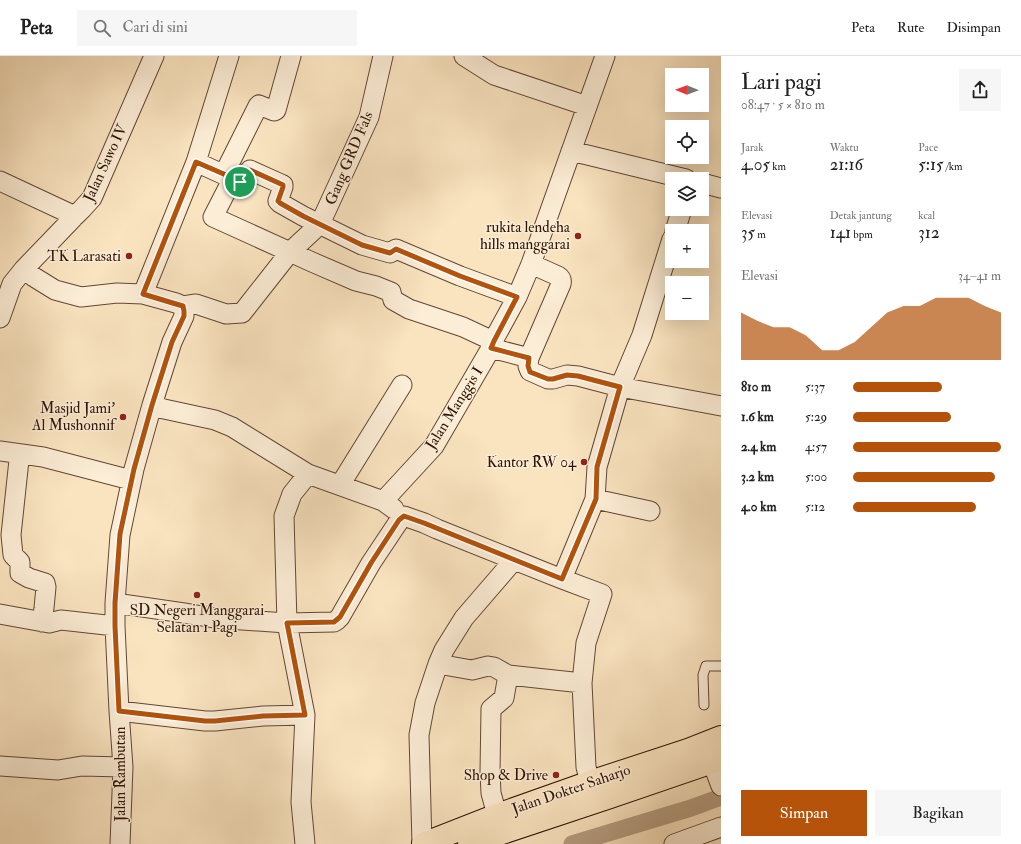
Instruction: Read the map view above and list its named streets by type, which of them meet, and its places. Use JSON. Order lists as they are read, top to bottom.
{
  "streets": {
    "main road": ["Jalan Dokter Saharjo"],
    "street": [
      "Gang GRD Fals",
      "Jalan Sawo IV",
      "Jalan Manggis I",
      "Jalan Rambutan"
    ]
  },
  "crossings": [
    ["Gang GRD Fals", "Jalan Rambutan"]
  ],
  "places": [
    "rukita lendeha hills manggarai",
    "TK Larasati",
    "Masjid Jami' Al Mushonnif",
    "Kantor RW 04",
    "SD Negeri Manggarai Selatan 1 Pagi",
    "Shop & Drive"
  ],
  "north": "left",
  "page": {
    "header": "Peta",
    "search": "Cari di sini",
    "nav": ["Peta", "Rute", "Disimpan"],
    "heading": ["Lari pagi", "08:47 · 5 × 810 m"],
    "map_buttons": ["+", "−"],
    "stats": [
      ["Jarak", "4.05 km"],
      ["Waktu", "21:16"],
      ["Pace", "5:15 /km"],
      ["Elevasi", "35 m"],
      ["Detak jantung", "141 bpm"],
      ["kcal", "312"]
    ],
    "chart": ["Elevasi", "34–41 m"],
    "list": [
      {
        "name": "810 m",
        "note": "5:37"
      },
      {
        "name": "1.6 km",
        "note": "5:29"
      },
      {
        "name": "2.4 km",
        "note": "4:57"
      },
      {
        "name": "3.2 km",
        "note": "5:00"
      },
      {
        "name": "4.0 km",
        "note": "5:12"
      }
    ],
    "buttons": ["Simpan", "Bagikan"]
  }
}
